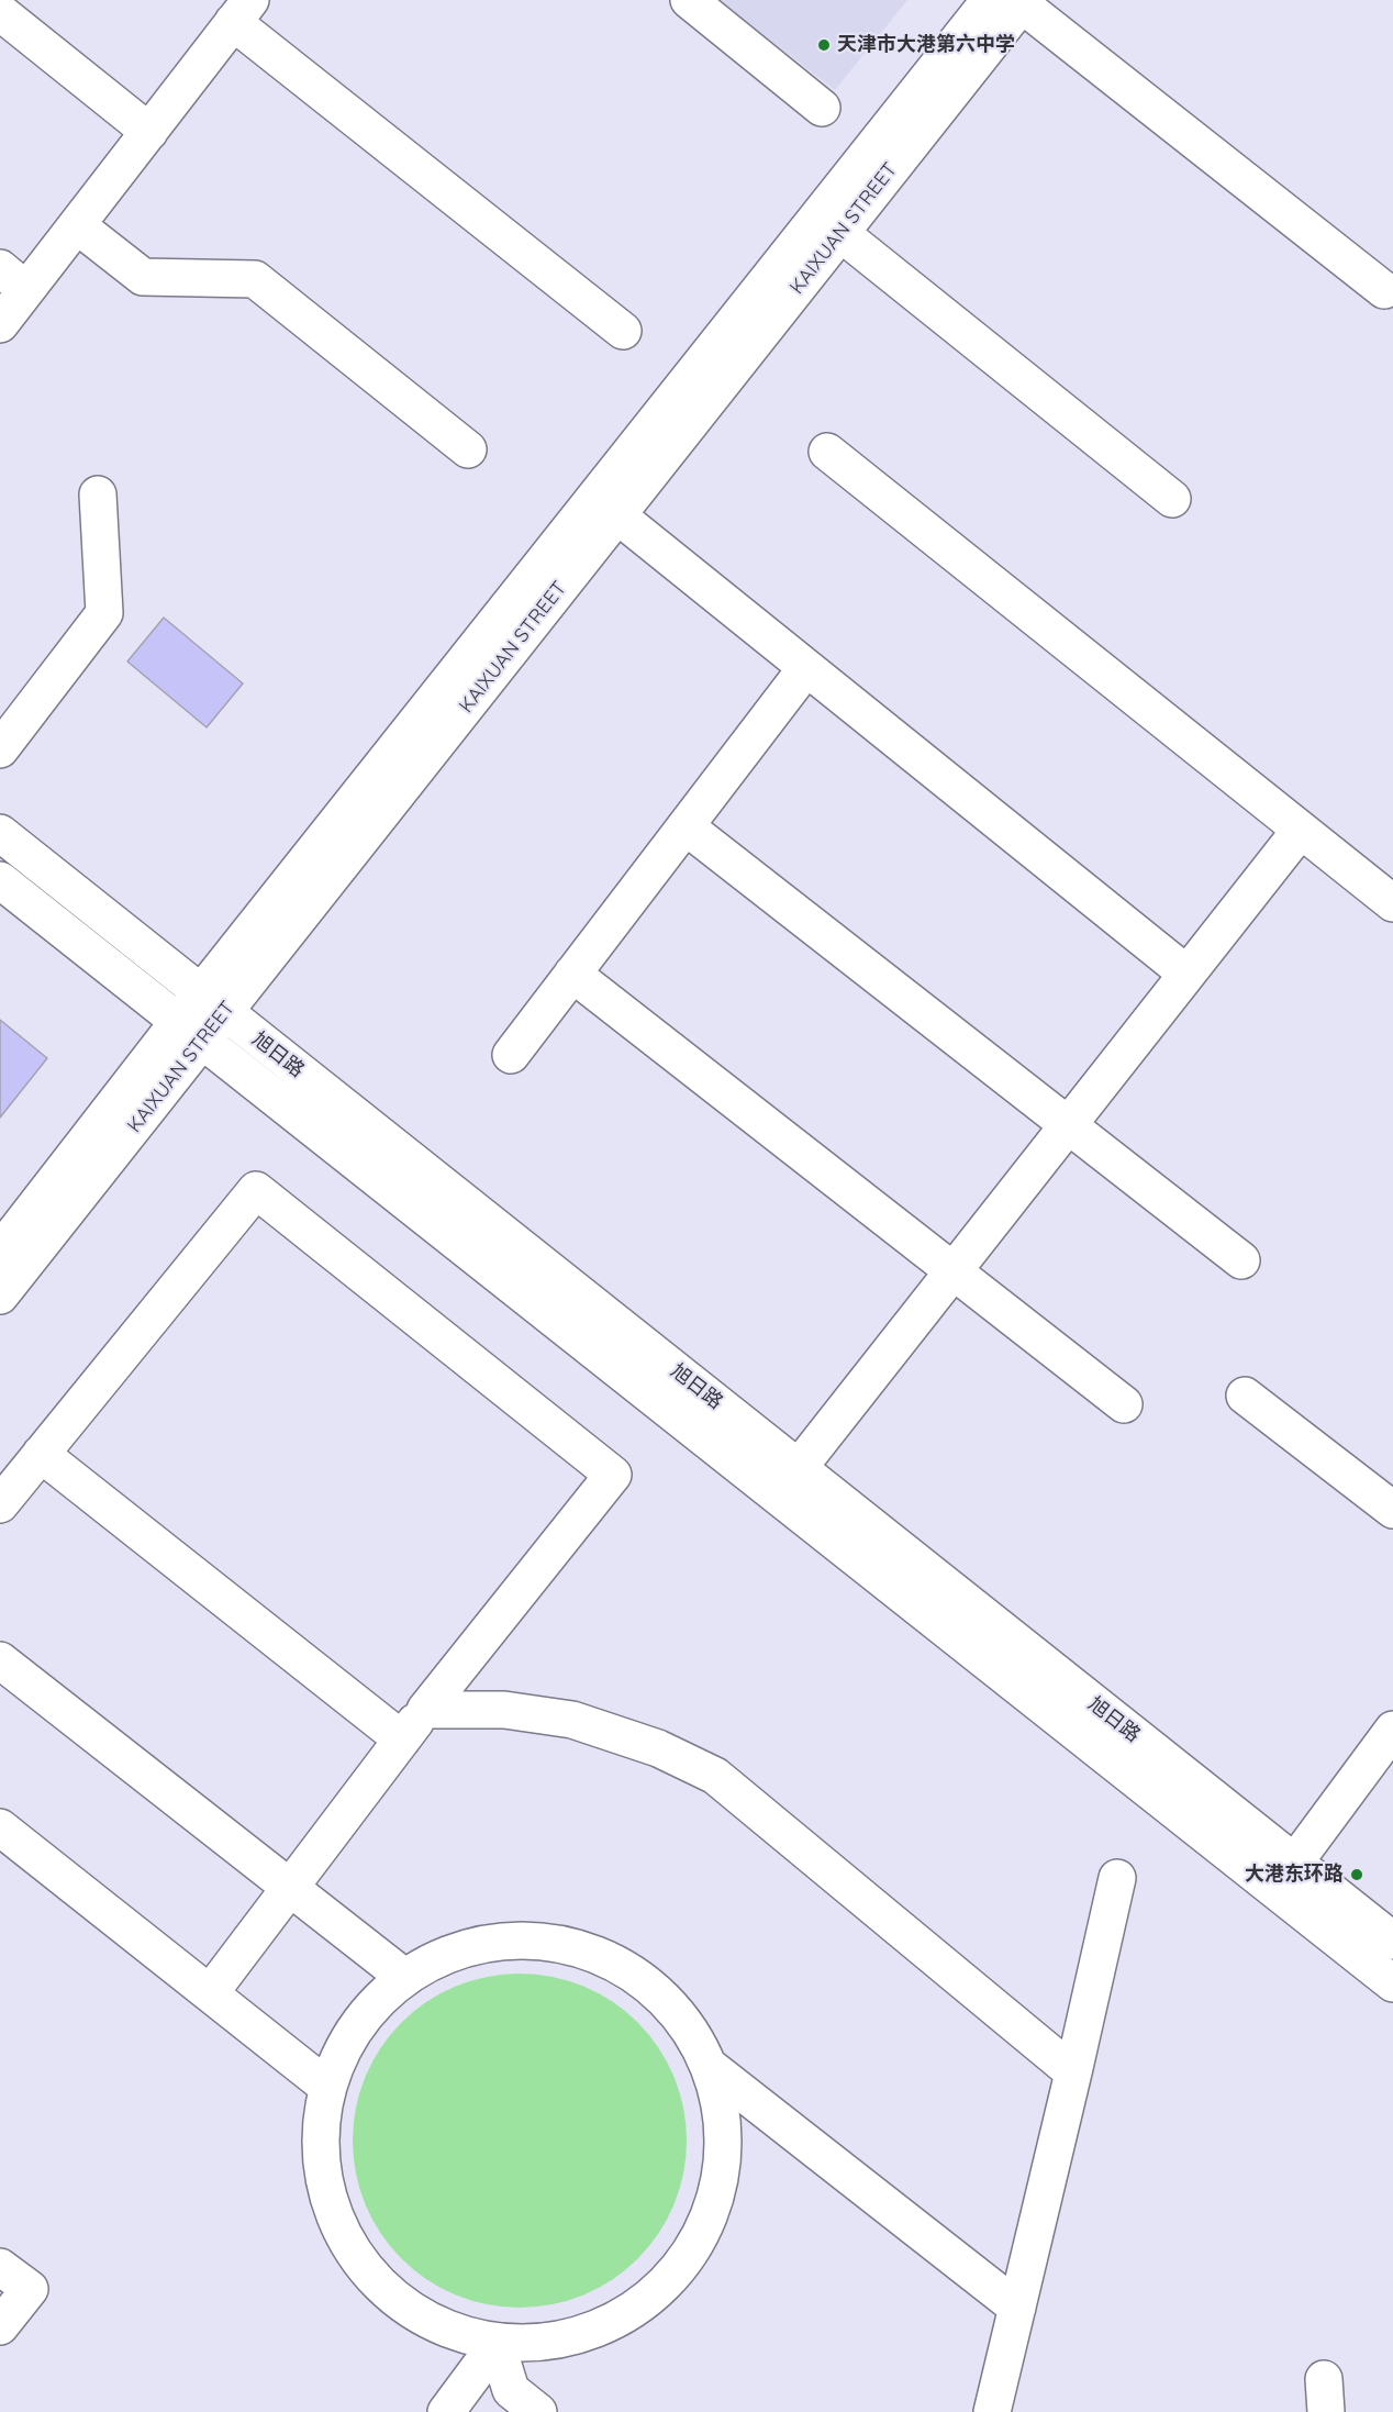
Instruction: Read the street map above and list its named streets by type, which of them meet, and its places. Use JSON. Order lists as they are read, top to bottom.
{
  "streets": {
    "street": ["KAIXUAN STREET", "旭日路"]
  },
  "crossings": [
    ["KAIXUAN STREET", "旭日路"]
  ],
  "places": ["天津市大港第六中学", "大港东环路"]
}
